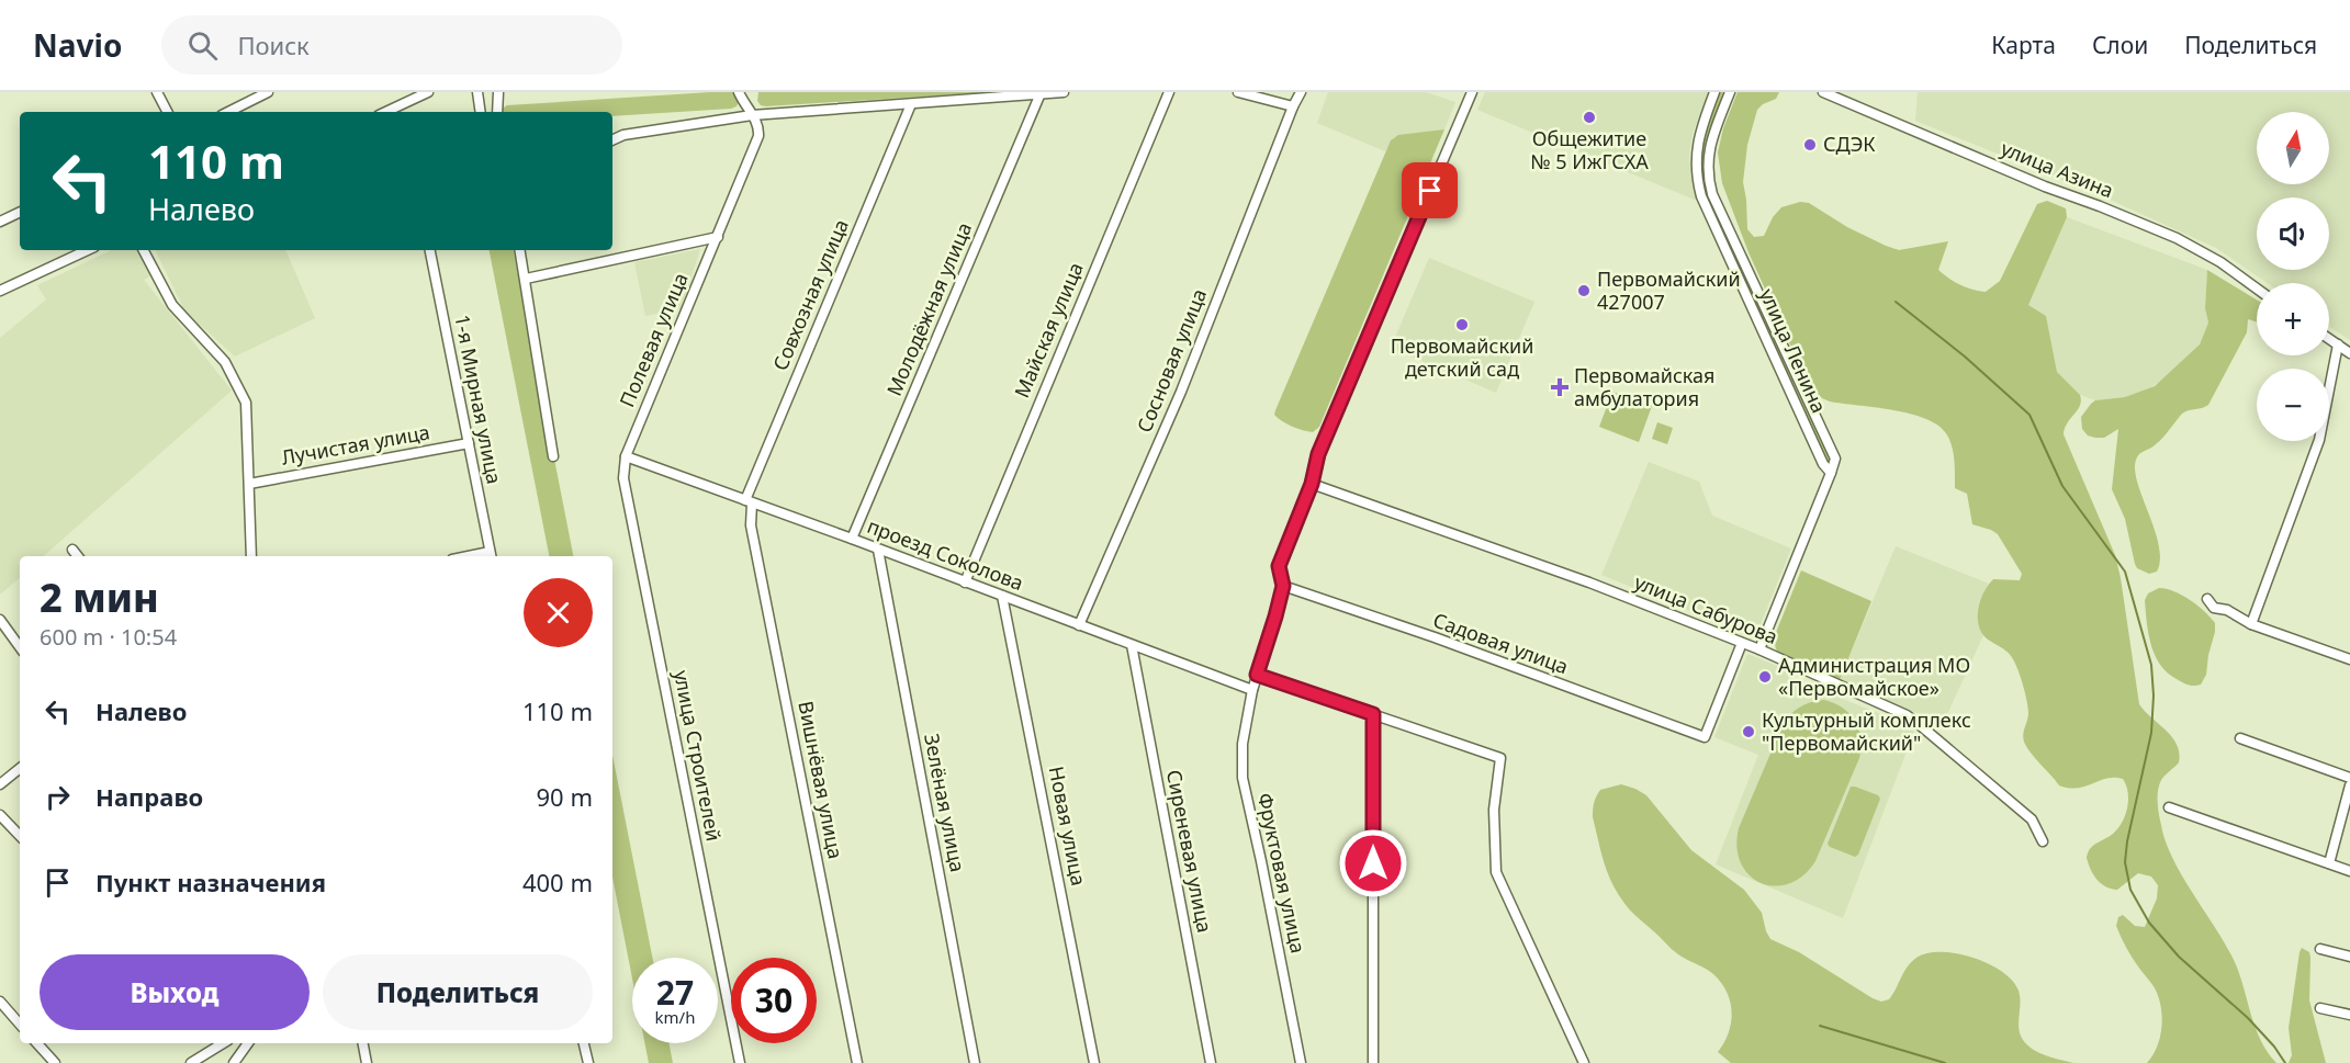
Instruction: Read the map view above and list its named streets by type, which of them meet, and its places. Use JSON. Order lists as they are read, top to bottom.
{
  "streets": {
    "street": [
      "улица Азина",
      "Совхозная улица",
      "Молодёжная улица",
      "Майская улица",
      "Полевая улица",
      "улица Ленина",
      "Сосновая улица",
      "1-я Мирная улица",
      "Лучистая улица",
      "проезд Соколова",
      "улица Сабурова",
      "Садовая улица",
      "улица Строителей",
      "Вишнёвая улица",
      "Зелёная улица",
      "Новая улица",
      "Сиреневая улица",
      "Фруктовая улица"
    ]
  },
  "crossings": [
    ["Совхозная улица", "проезд Соколова"],
    ["Совхозная улица", "Вишнёвая улица"],
    ["Молодёжная улица", "проезд Соколова"],
    ["Майская улица", "проезд Соколова"],
    ["Полевая улица", "проезд Соколова"],
    ["Полевая улица", "улица Строителей"],
    ["улица Ленина", "улица Сабурова"],
    ["Сосновая улица", "проезд Соколова"],
    ["1-я Мирная улица", "Лучистая улица"],
    ["проезд Соколова", "улица Строителей"],
    ["проезд Соколова", "Вишнёвая улица"],
    ["проезд Соколова", "Зелёная улица"],
    ["проезд Соколова", "Новая улица"],
    ["проезд Соколова", "Сиреневая улица"],
    ["проезд Соколова", "Фруктовая улица"],
    ["улица Сабурова", "Садовая улица"],
    ["улица Сабурова", "Фруктовая улица"],
    ["Садовая улица", "Фруктовая улица"]
  ],
  "places": {
    "other": [
      "Общежитие № 5 ИжГСХА",
      "СДЭК",
      "Первомайский 427007",
      "Первомайский детский сад",
      "Администрация МО «Первомайское»",
      "Культурный комплекс \"Первомайский\""
    ],
    "health": ["Первомайская амбулатория"]
  },
  "north": "top",
  "page": {
    "header": "Navio",
    "search": "Поиск",
    "nav": ["Карта", "Слои", "Поделиться"],
    "map_buttons": ["+", "−"],
    "turn": ["110 m", "Налево"],
    "heading": ["2 мин", "600 m · 10:54"],
    "list": [
      {
        "name": "Налево",
        "value": "110 m"
      },
      {
        "name": "Направо",
        "value": "90 m"
      },
      {
        "name": "Пункт назначения",
        "value": "400 m"
      }
    ],
    "buttons": ["Выход", "Поделиться"],
    "speed": "27 km/h",
    "limit": "30"
  }
}
